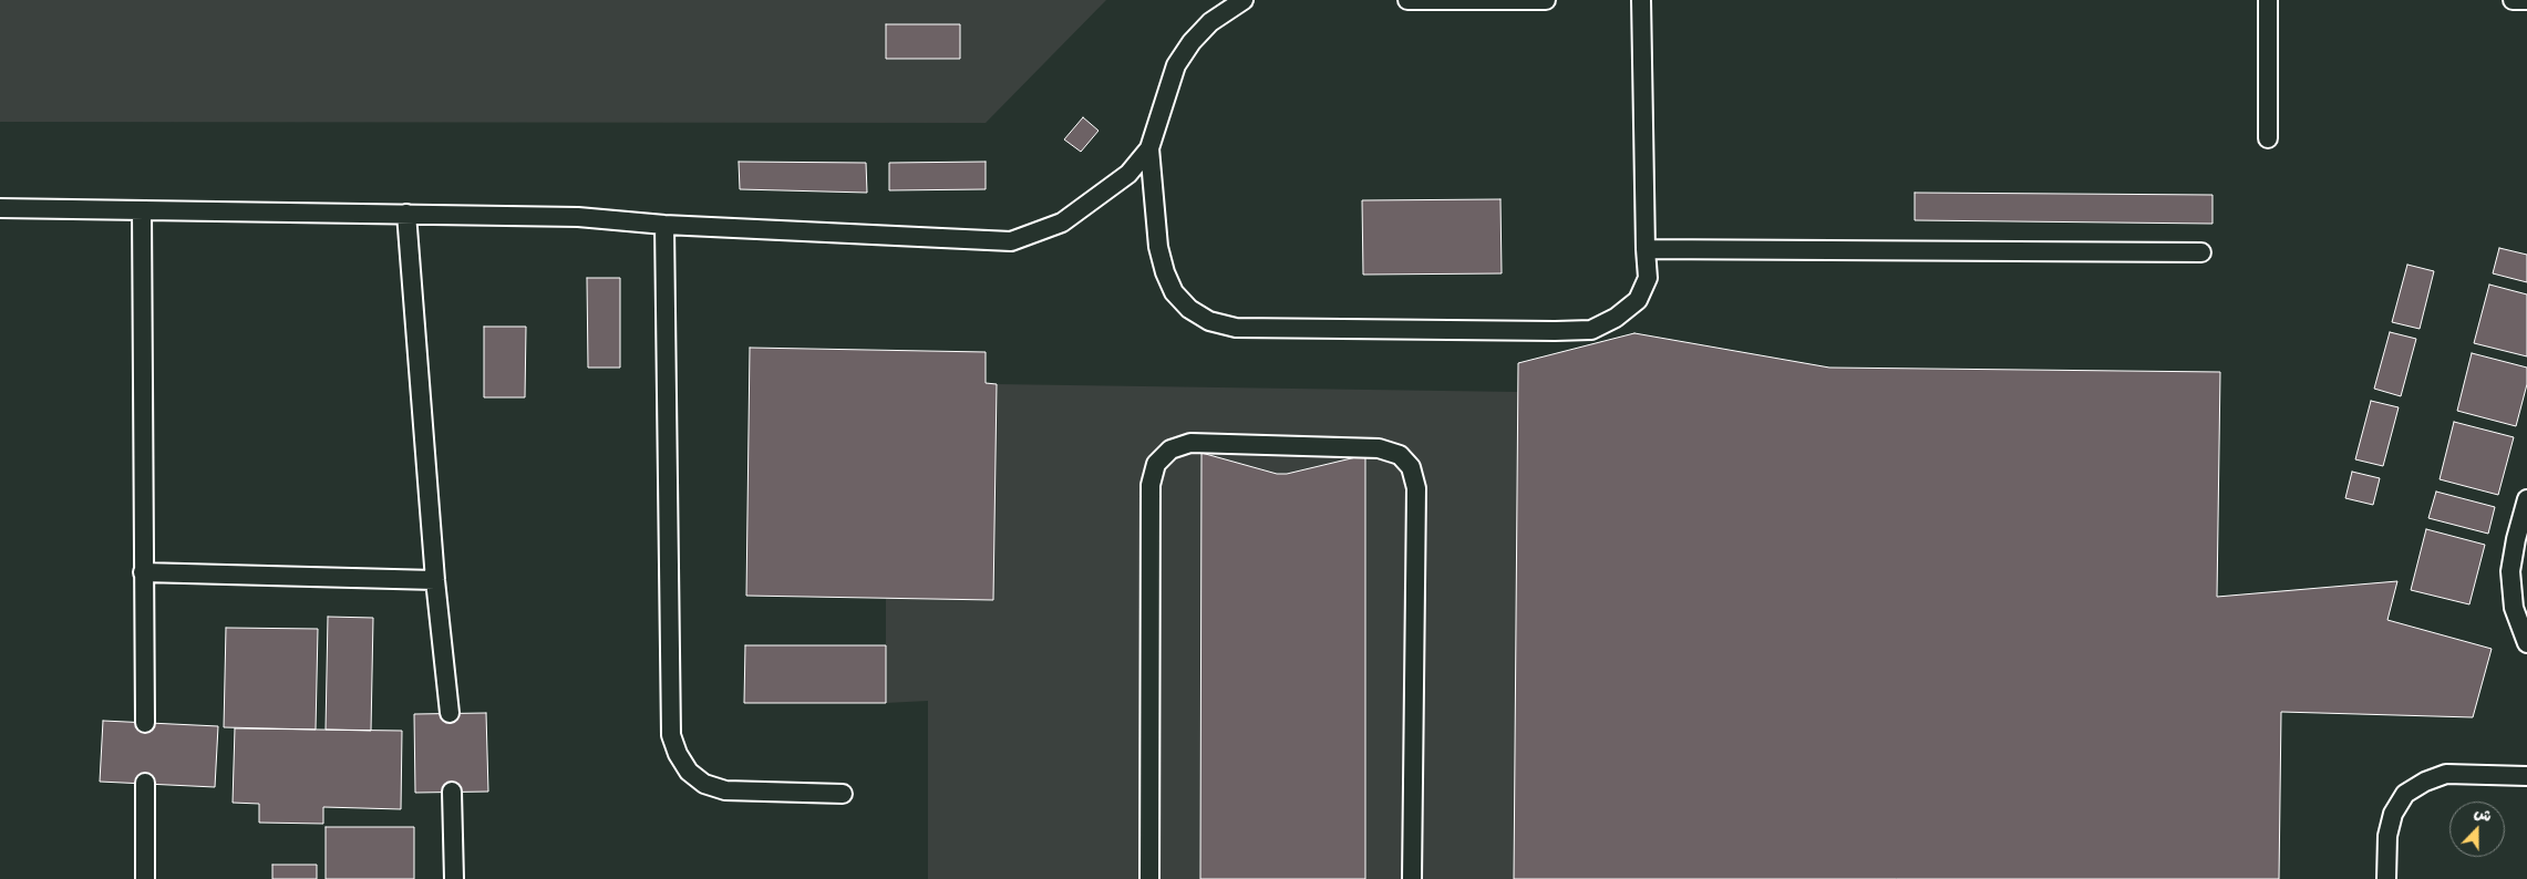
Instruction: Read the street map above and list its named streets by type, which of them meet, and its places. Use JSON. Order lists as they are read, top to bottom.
{
  "north": "top"
}
